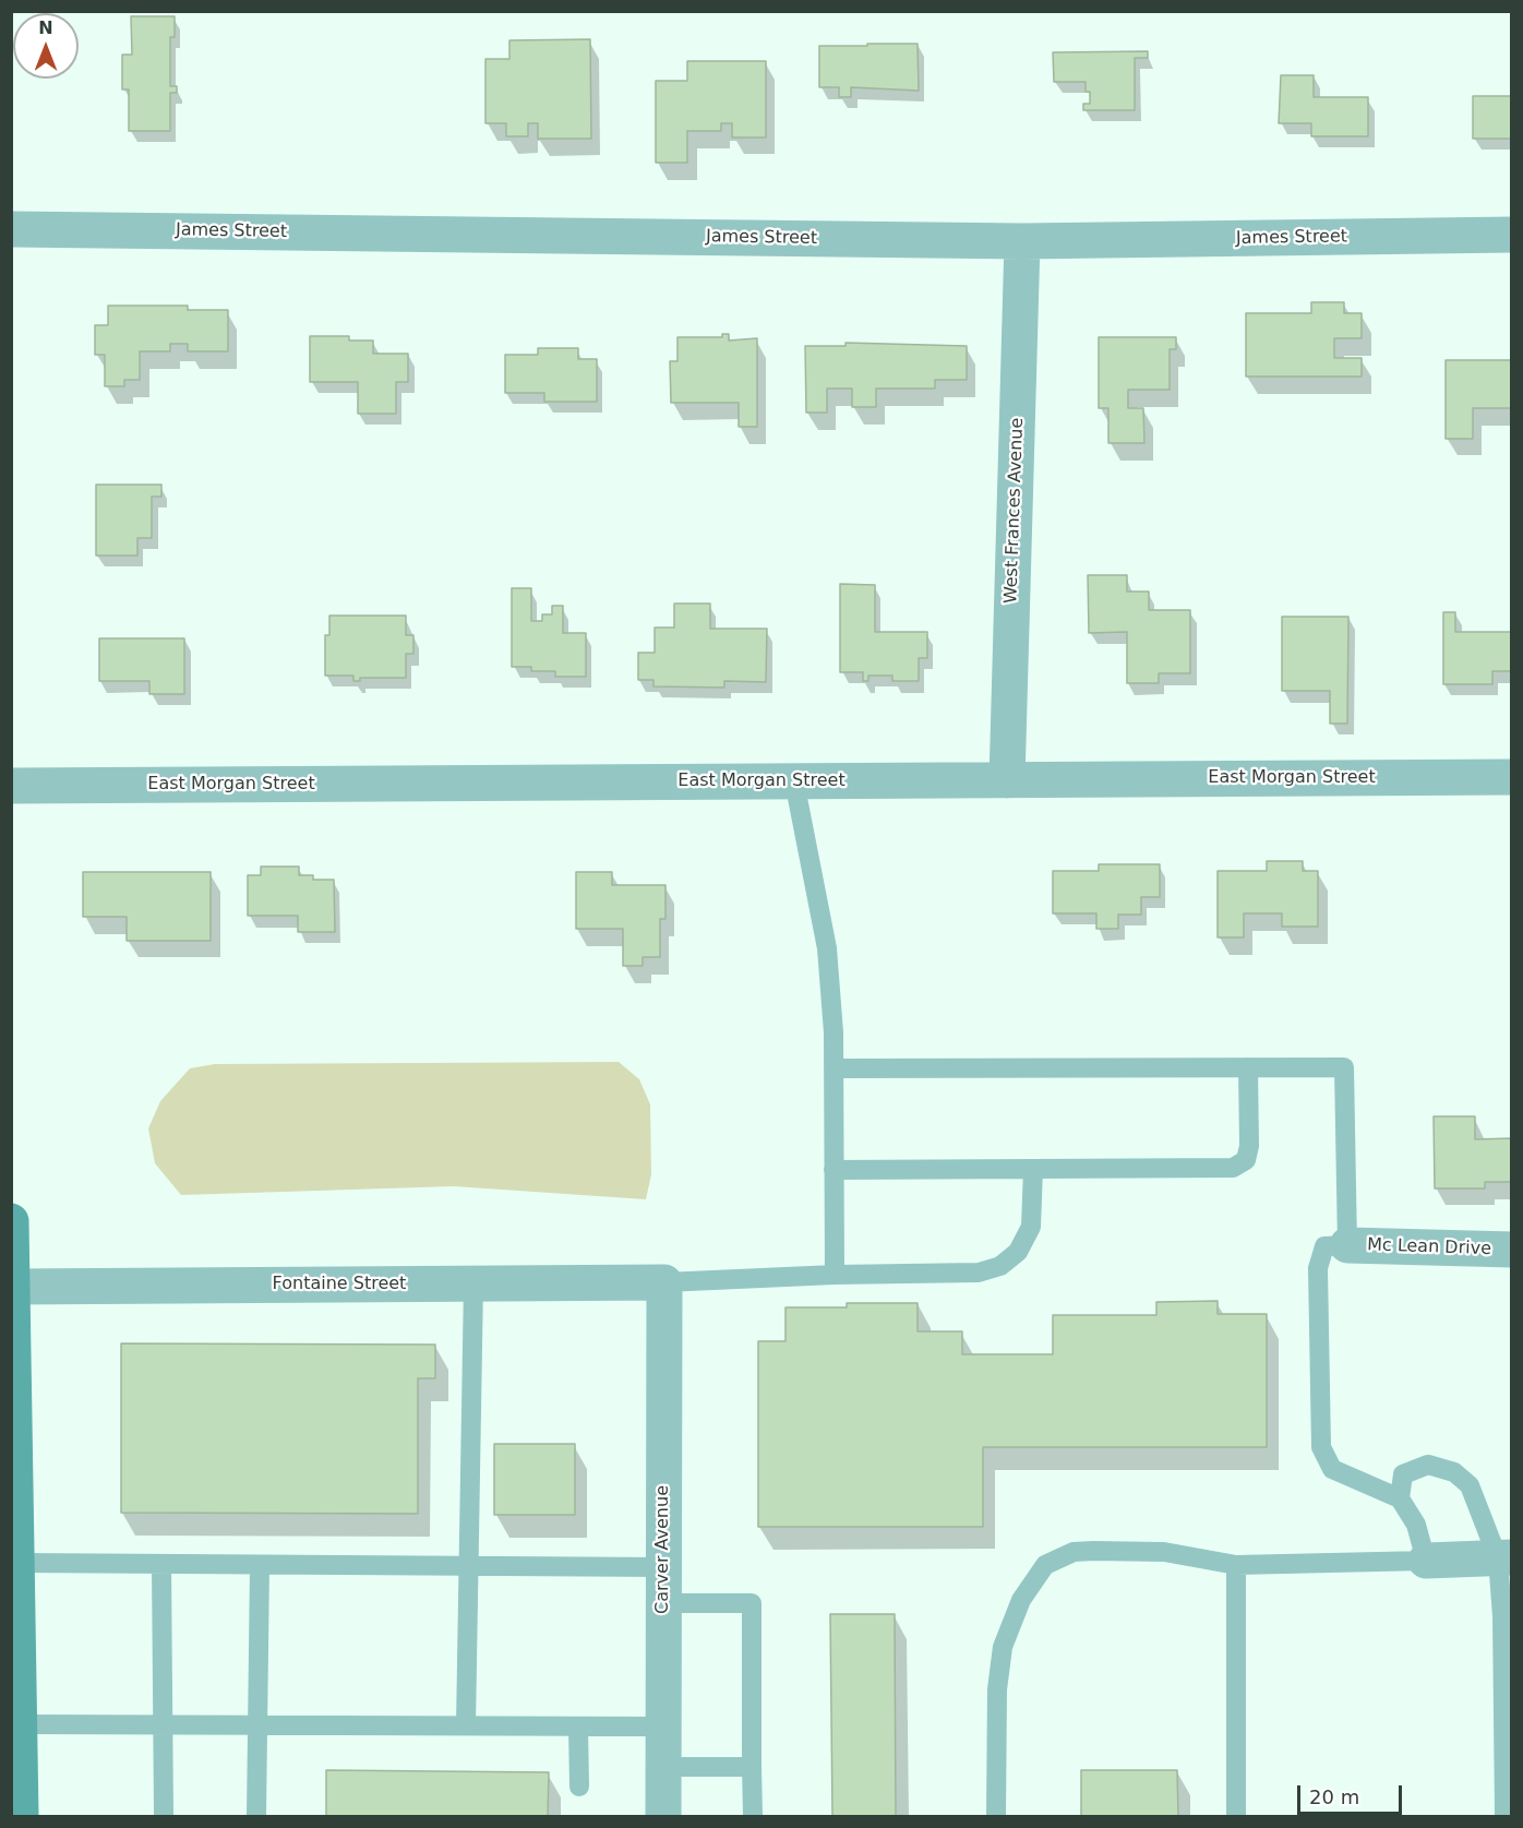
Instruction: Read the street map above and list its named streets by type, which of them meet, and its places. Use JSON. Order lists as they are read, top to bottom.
{
  "streets": {
    "street": [
      "James Street",
      "West Frances Avenue",
      "East Morgan Street",
      "Mc Lean Drive",
      "Fontaine Street",
      "Carver Avenue"
    ]
  },
  "crossings": [
    ["James Street", "West Frances Avenue"],
    ["West Frances Avenue", "East Morgan Street"],
    ["Fontaine Street", "Carver Avenue"]
  ],
  "scale_bar": "20 m",
  "north": "top"
}
